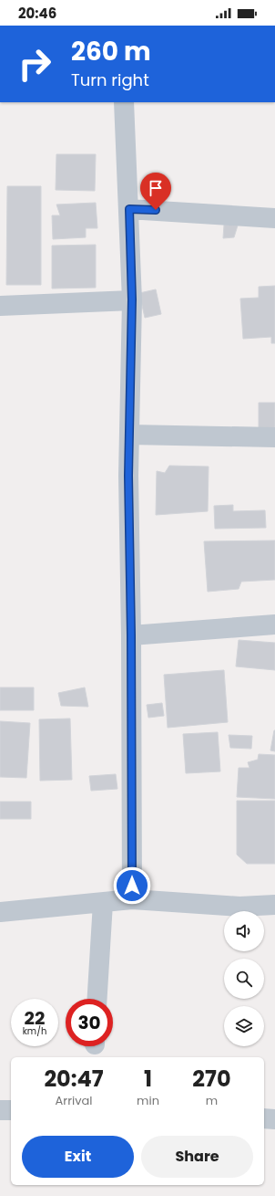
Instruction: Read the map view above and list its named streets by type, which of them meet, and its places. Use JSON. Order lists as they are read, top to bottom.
{
  "page": {
    "status": "20:46",
    "turn": ["260 m", "Turn right"],
    "speed": "22 km/h",
    "limit": "30",
    "eta": [
      "20:47",
      "Arrival",
      "1",
      "min",
      "270",
      "m"
    ],
    "buttons": ["Exit", "Share"]
  }
}
